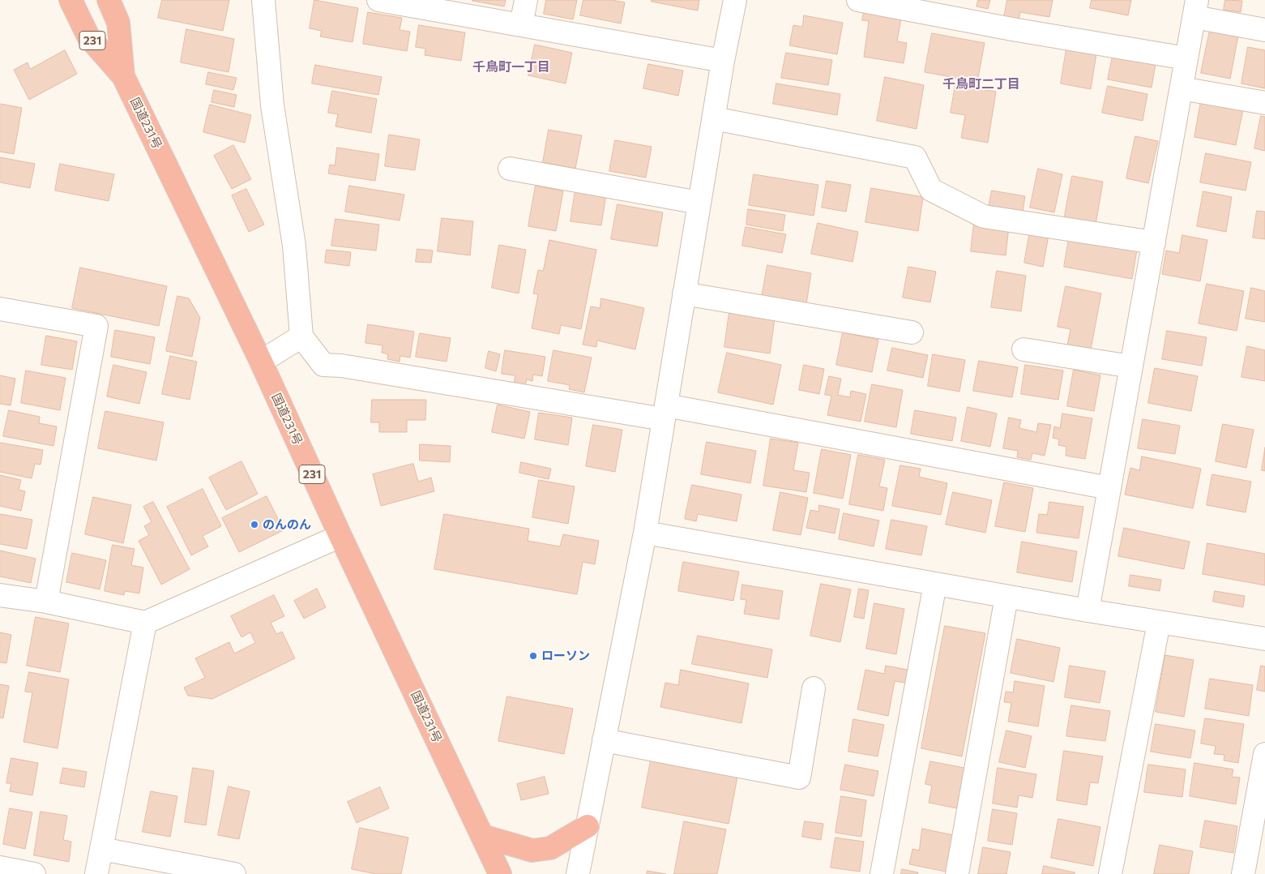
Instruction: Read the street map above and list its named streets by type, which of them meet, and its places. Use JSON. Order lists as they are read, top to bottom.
{
  "streets": {
    "highway": ["231", "国道231号"]
  },
  "districts": ["千鳥町一丁目", "千鳥町二丁目"],
  "places": ["のんのん", "ローソン"]
}
